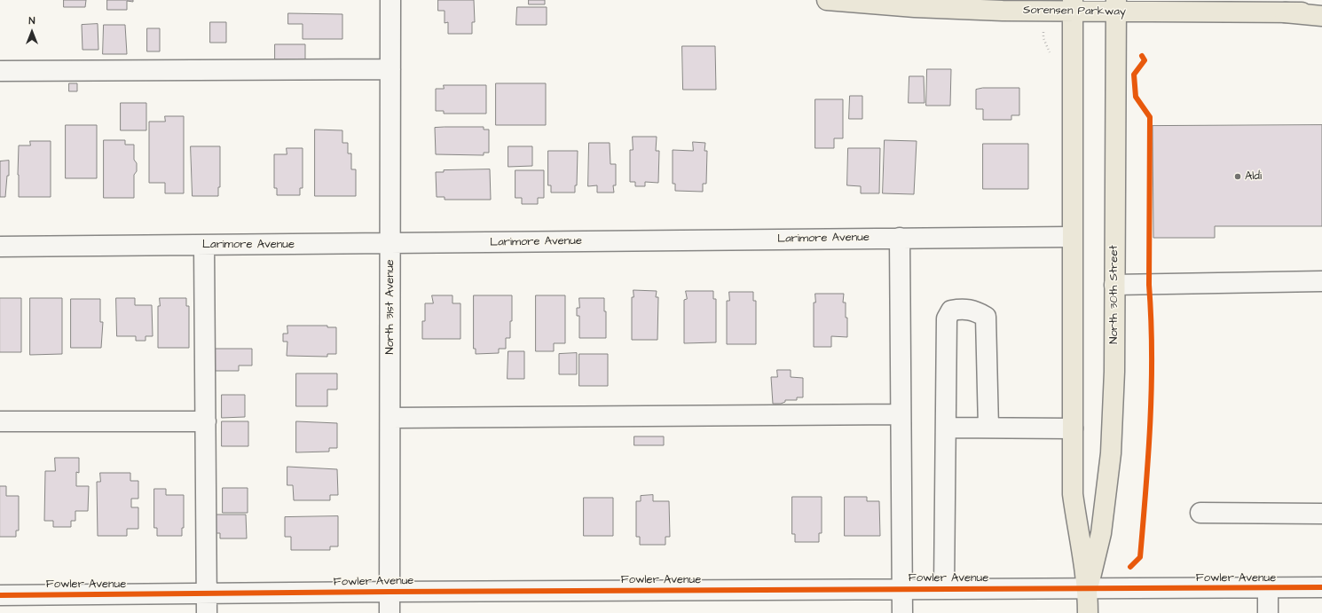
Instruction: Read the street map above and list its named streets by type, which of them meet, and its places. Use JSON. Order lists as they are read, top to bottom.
{
  "streets": {
    "main road": ["Sorensen Parkway", "North 30th Street"],
    "street": ["Larimore Avenue", "North 31st Avenue", "Fowler Avenue"]
  },
  "crossings": [
    ["Sorensen Parkway", "North 30th Street"],
    ["Larimore Avenue", "North 30th Street"],
    ["Larimore Avenue", "North 31st Avenue"],
    ["North 30th Street", "Fowler Avenue"],
    ["North 31st Avenue", "Fowler Avenue"]
  ],
  "places": ["Aldi"],
  "north": "top"
}
